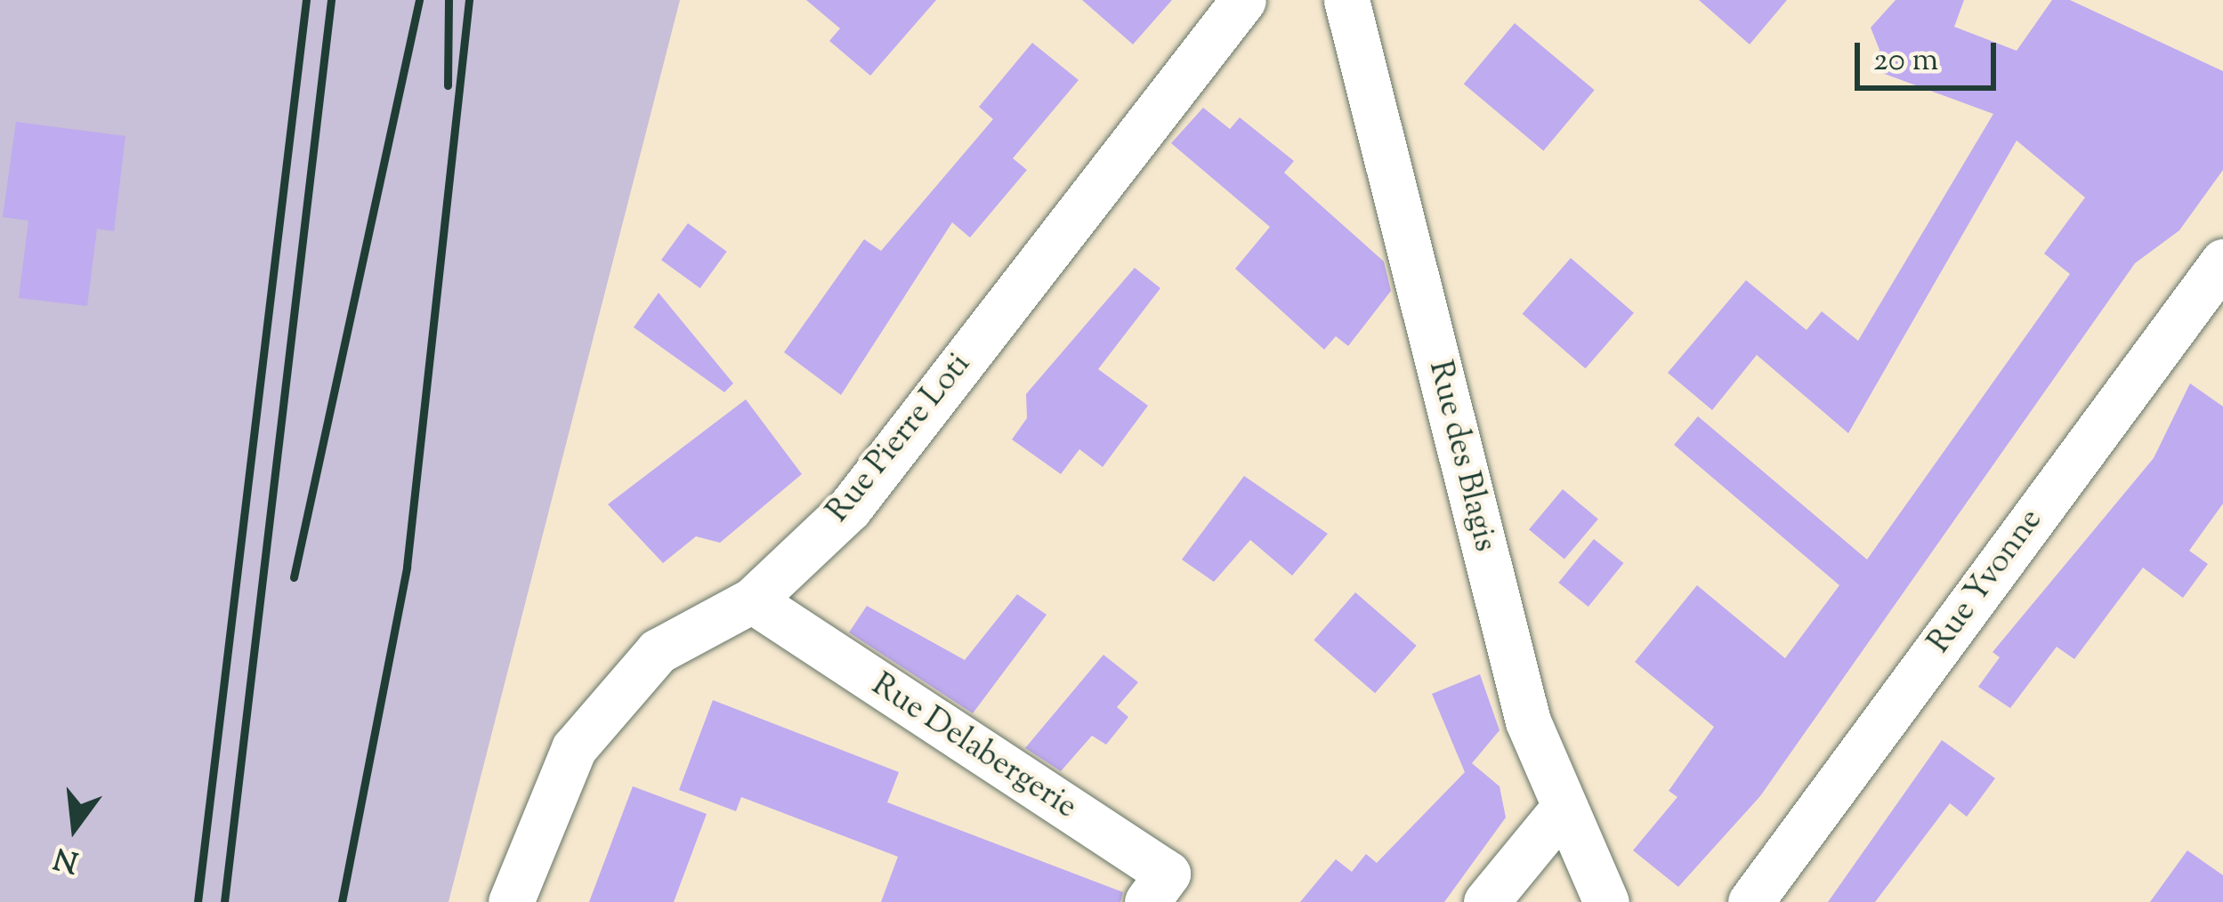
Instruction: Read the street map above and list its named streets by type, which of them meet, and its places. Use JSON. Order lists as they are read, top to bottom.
{
  "streets": {
    "street": [
      "Rue Pierre Loti",
      "Rue des Blagis",
      "Rue Yvonne",
      "Rue Delabergerie"
    ]
  },
  "crossings": [
    ["Rue Pierre Loti", "Rue Delabergerie"]
  ],
  "scale_bar": "20 m",
  "north": "bottom"
}
